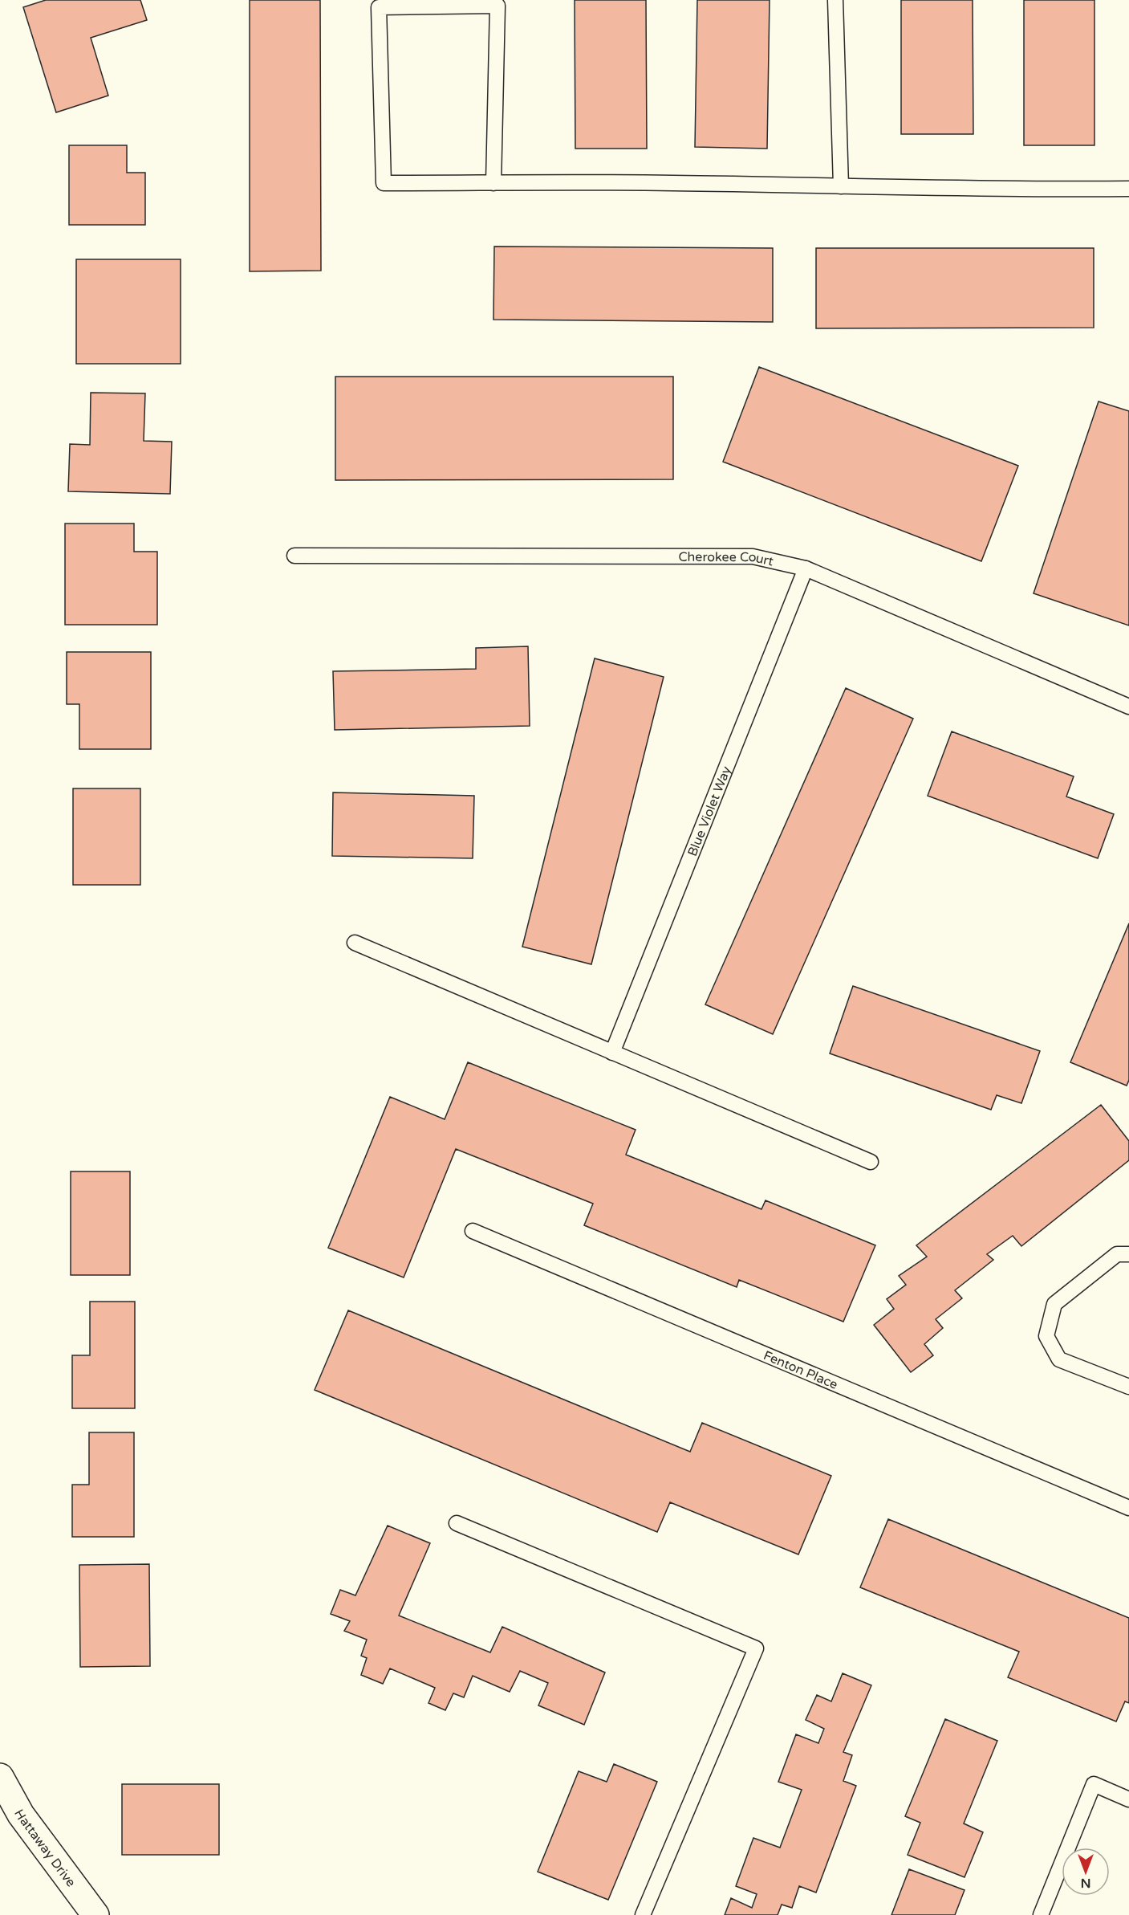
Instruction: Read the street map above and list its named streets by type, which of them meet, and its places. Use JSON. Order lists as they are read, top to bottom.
{
  "streets": {
    "street": ["Hattaway Drive"],
    "lane": ["Cherokee Court", "Blue Violet Way", "Fenton Place"]
  },
  "crossings": [
    ["Cherokee Court", "Blue Violet Way"]
  ],
  "north": "bottom"
}
